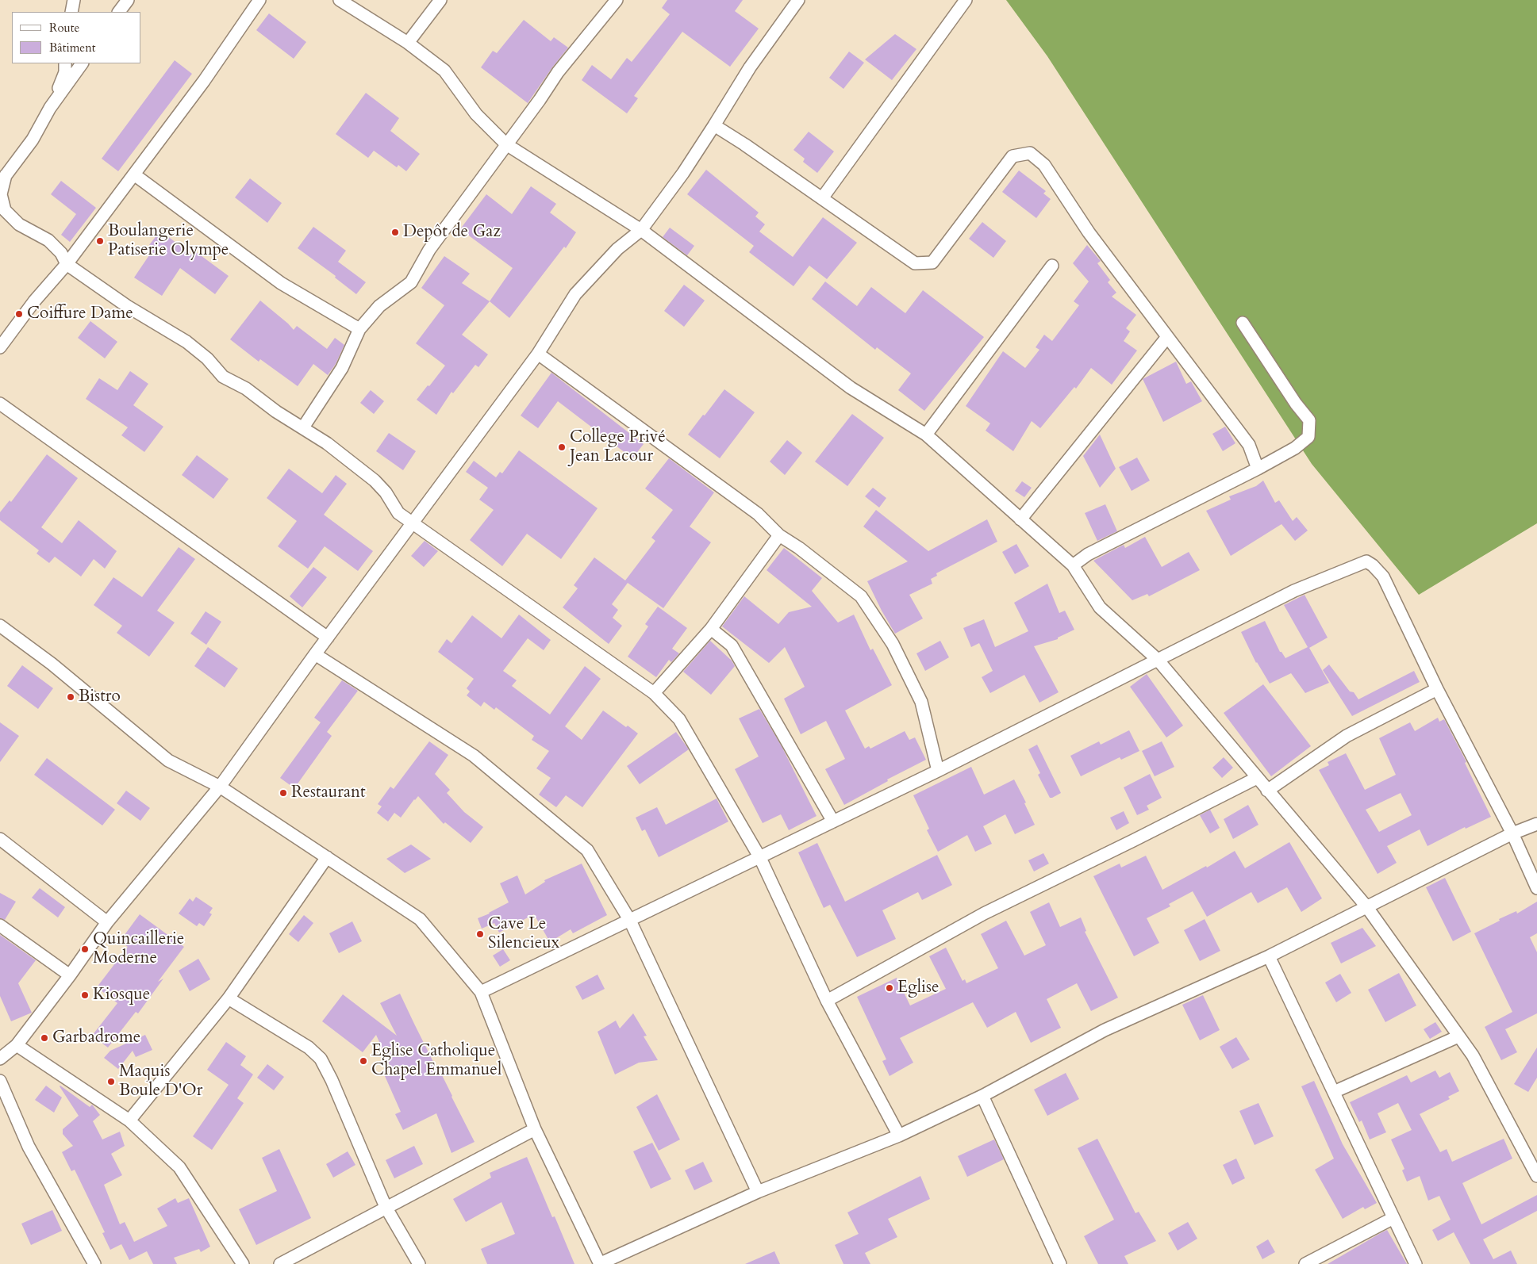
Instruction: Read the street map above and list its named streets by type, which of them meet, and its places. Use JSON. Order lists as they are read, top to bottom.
{
  "places": [
    "Depôt de Gaz",
    "Boulangerie Patiserie Olympe",
    "Coiffure Dame",
    "College Privé Jean Lacour",
    "Bistro",
    "Restaurant",
    "Cave Le Silencieux",
    "Quincaillerie Moderne",
    "Eglise",
    "Kiosque",
    "Garbadrome",
    "Eglise Catholique Chapel Emmanuel",
    "Maquis Boule D'Or"
  ],
  "legend": ["Route", "Bâtiment"]
}
